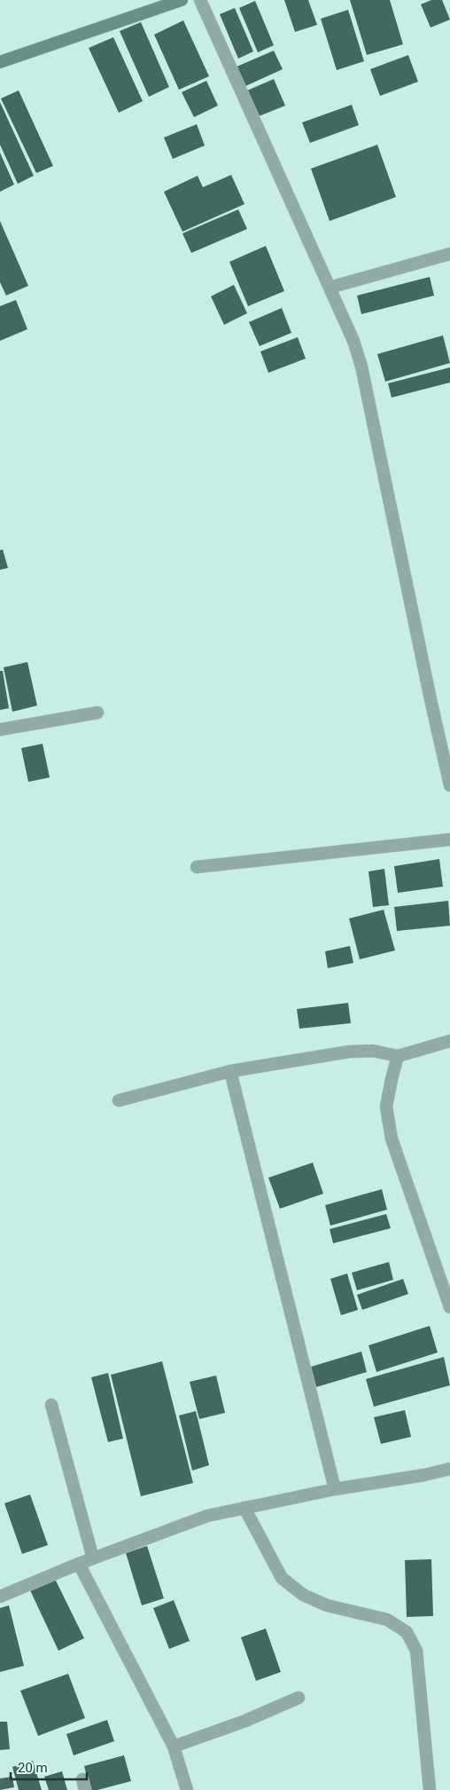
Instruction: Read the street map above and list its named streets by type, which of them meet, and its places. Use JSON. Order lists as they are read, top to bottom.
{
  "scale_bar": "20 m"
}
